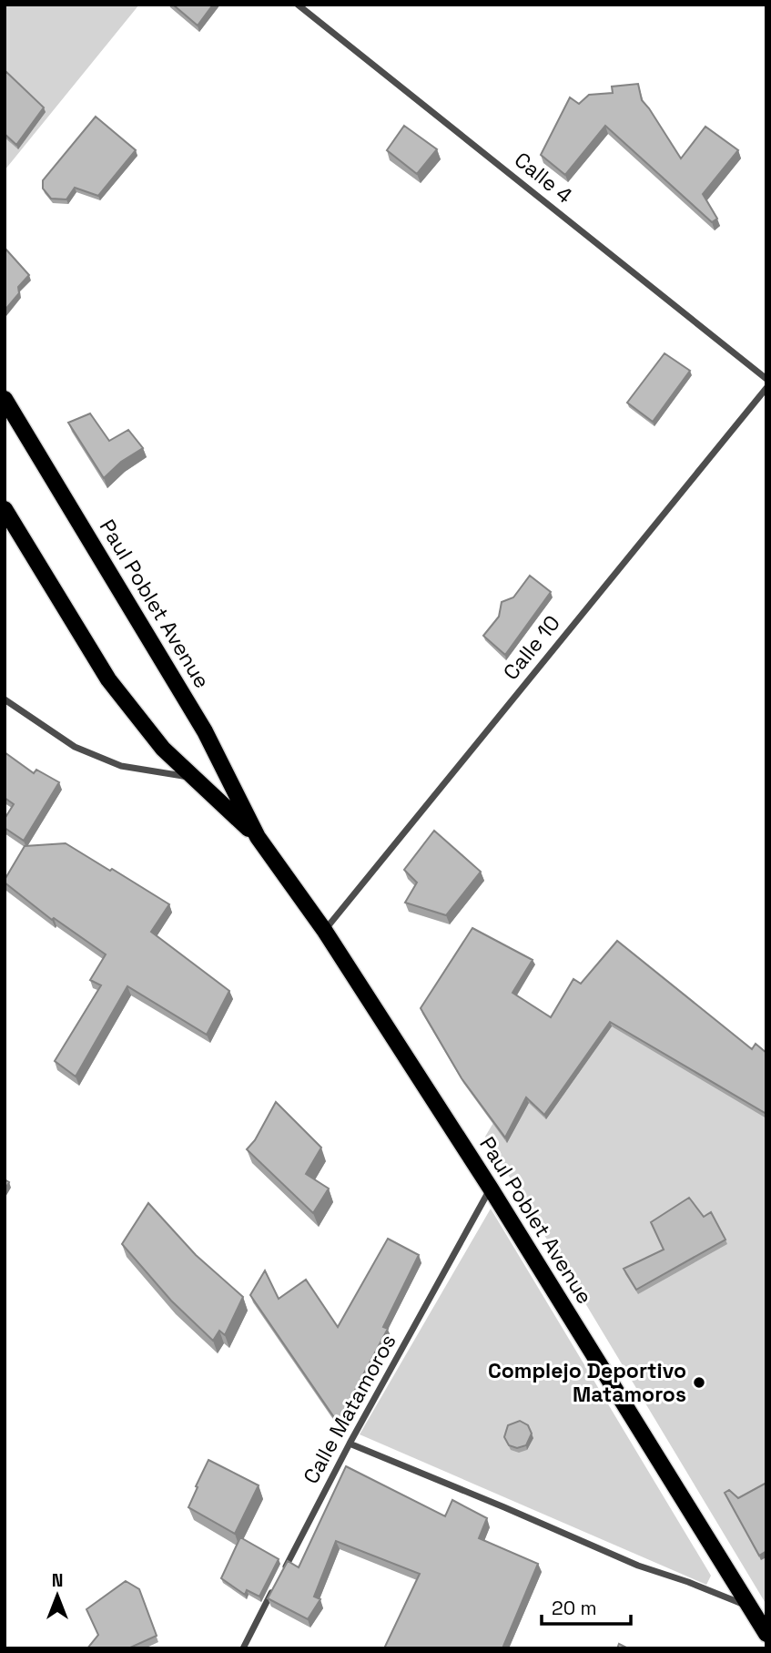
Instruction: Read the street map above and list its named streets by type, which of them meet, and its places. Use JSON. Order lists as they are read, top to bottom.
{
  "streets": {
    "main road": ["Paul Poblet Avenue"],
    "street": ["Calle 4", "Calle 10", "Calle Matamoros"]
  },
  "crossings": [
    ["Paul Poblet Avenue", "Calle 10"],
    ["Paul Poblet Avenue", "Calle Matamoros"]
  ],
  "places": ["Complejo Deportivo Matamoros"],
  "scale_bar": "20 m",
  "north": "top"
}
